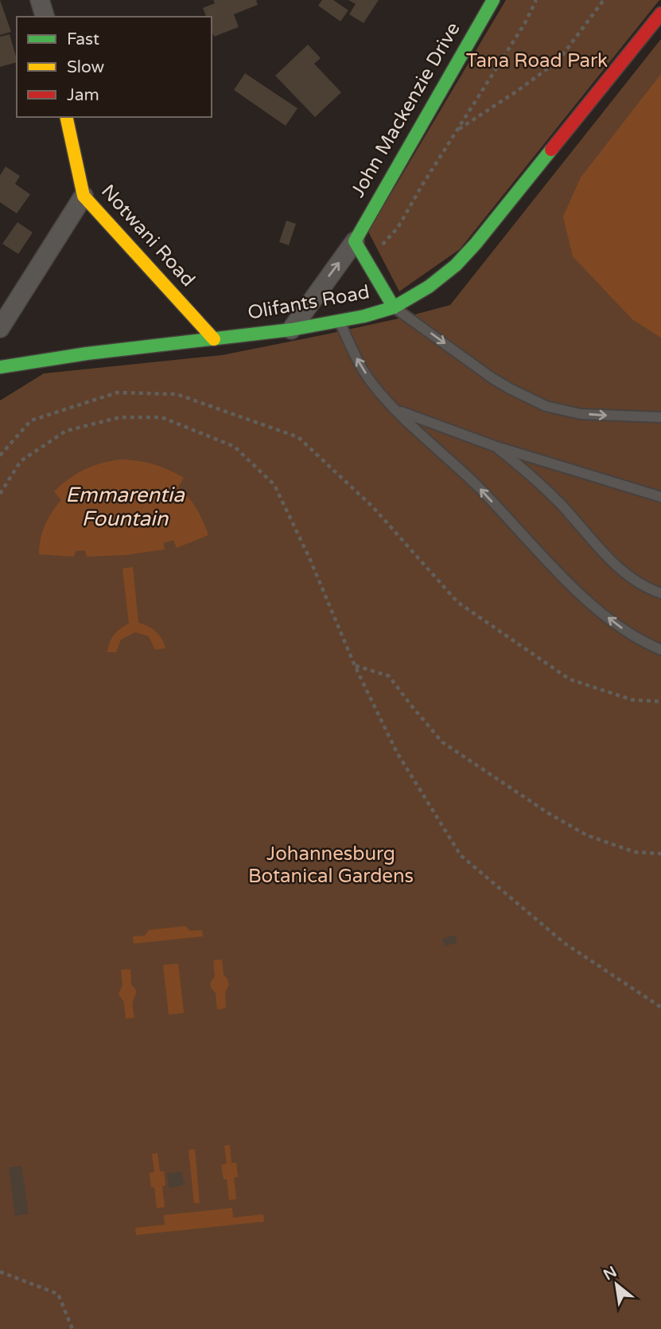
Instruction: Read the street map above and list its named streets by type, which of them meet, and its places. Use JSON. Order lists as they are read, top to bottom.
{
  "streets": {
    "street": ["John Mackenzie Drive", "Notwani Road", "Olifants Road"]
  },
  "crossings": [
    ["John Mackenzie Drive", "Olifants Road"],
    ["Notwani Road", "Olifants Road"]
  ],
  "water": ["Emmarentia Fountain"],
  "parks": ["Tana Road Park", "Johannesburg Botanical Gardens"],
  "legend": ["Fast", "Slow", "Jam"],
  "north": "top left"
}
